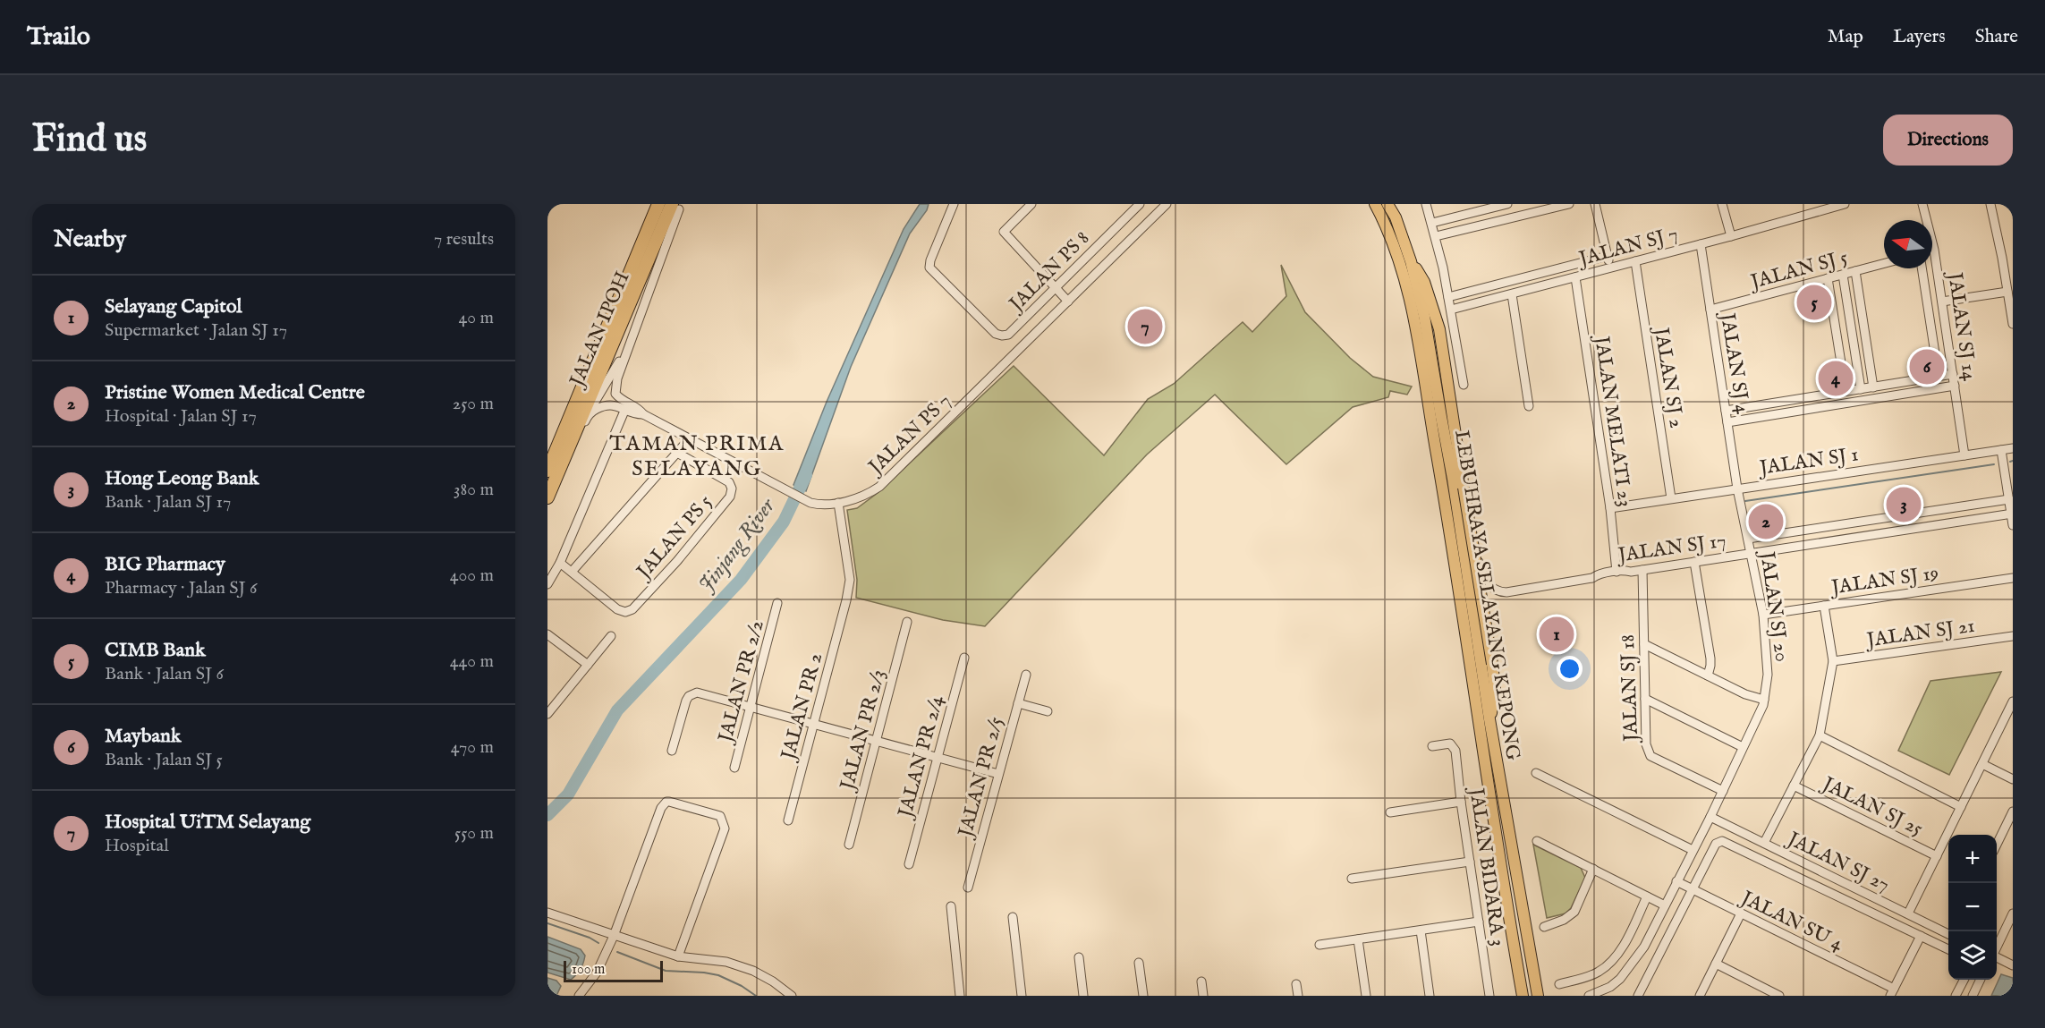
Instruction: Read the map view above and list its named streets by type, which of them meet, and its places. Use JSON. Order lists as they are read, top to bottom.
{
  "streets": {
    "highway": ["JALAN IPOH"],
    "main road": ["LEBUHRAYA SELAYANG KEPONG"],
    "street": [
      "JALAN SJ 7",
      "JALAN SJ 5",
      "JALAN PS 8",
      "JALAN SJ 14",
      "JALAN SJ 4",
      "JALAN SJ 2",
      "JALAN MELATI 23",
      "JALAN PS 7",
      "JALAN SJ 1",
      "JALAN PS 5",
      "JALAN SJ 17",
      "JALAN SJ 19",
      "JALAN SJ 20",
      "JALAN SJ 21",
      "JALAN PR 2/2",
      "JALAN SJ 18",
      "JALAN PR 2",
      "JALAN PR 2/3",
      "JALAN PR 2/4",
      "JALAN PR 2/5",
      "JALAN SJ 25",
      "JALAN SJ 27",
      "JALAN BIDARA 3",
      "JALAN SU 4"
    ]
  },
  "crossings": [
    ["JALAN SJ 7", "JALAN SJ 4"],
    ["JALAN SJ 7", "JALAN SJ 2"],
    ["JALAN SJ 7", "JALAN MELATI 23"],
    ["JALAN SJ 5", "JALAN SJ 4"],
    ["JALAN SJ 14", "JALAN SJ 1"],
    ["JALAN SJ 4", "JALAN SJ 1"],
    ["JALAN SJ 4", "JALAN SJ 20"],
    ["JALAN SJ 2", "JALAN SJ 1"],
    ["JALAN MELATI 23", "JALAN SJ 1"],
    ["JALAN MELATI 23", "JALAN SJ 17"],
    ["JALAN PS 7", "JALAN PR 2"],
    ["JALAN SJ 1", "JALAN SJ 20"],
    ["JALAN SJ 17", "LEBUHRAYA SELAYANG KEPONG"],
    ["JALAN SJ 17", "JALAN SJ 20"],
    ["JALAN SJ 17", "JALAN SJ 18"],
    ["JALAN SJ 19", "JALAN SJ 20"],
    ["JALAN SJ 20", "JALAN SJ 18"],
    ["JALAN SJ 20", "JALAN SJ 27"],
    ["JALAN SJ 20", "JALAN SU 4"]
  ],
  "districts": ["TAMAN PRIMA SELAYANG"],
  "water": ["Jinjang River"],
  "scale_bar": "100 m",
  "north": "left",
  "page": {
    "header": "Trailo",
    "nav": ["Map", "Layers", "Share"],
    "buttons": "Directions",
    "title": "Find us",
    "heading": ["Nearby", "7 results"],
    "list": [
      {
        "mark": "1",
        "name": "Selayang Capitol",
        "note": "Supermarket · Jalan SJ 17",
        "value": "40 m"
      },
      {
        "mark": "2",
        "name": "Pristine Women Medical Centre",
        "note": "Hospital · Jalan SJ 17",
        "value": "250 m"
      },
      {
        "mark": "3",
        "name": "Hong Leong Bank",
        "note": "Bank · Jalan SJ 17",
        "value": "380 m"
      },
      {
        "mark": "4",
        "name": "BIG Pharmacy",
        "note": "Pharmacy · Jalan SJ 6",
        "value": "400 m"
      },
      {
        "mark": "5",
        "name": "CIMB Bank",
        "note": "Bank · Jalan SJ 6",
        "value": "440 m"
      },
      {
        "mark": "6",
        "name": "Maybank",
        "note": "Bank · Jalan SJ 5",
        "value": "470 m"
      },
      {
        "mark": "7",
        "name": "Hospital UiTM Selayang",
        "note": "Hospital",
        "value": "550 m"
      }
    ],
    "pins": [
      "5",
      "7",
      "6",
      "4",
      "3",
      "2",
      "1"
    ],
    "map_buttons": ["+", "−"],
    "scale": "100 m"
  }
}
